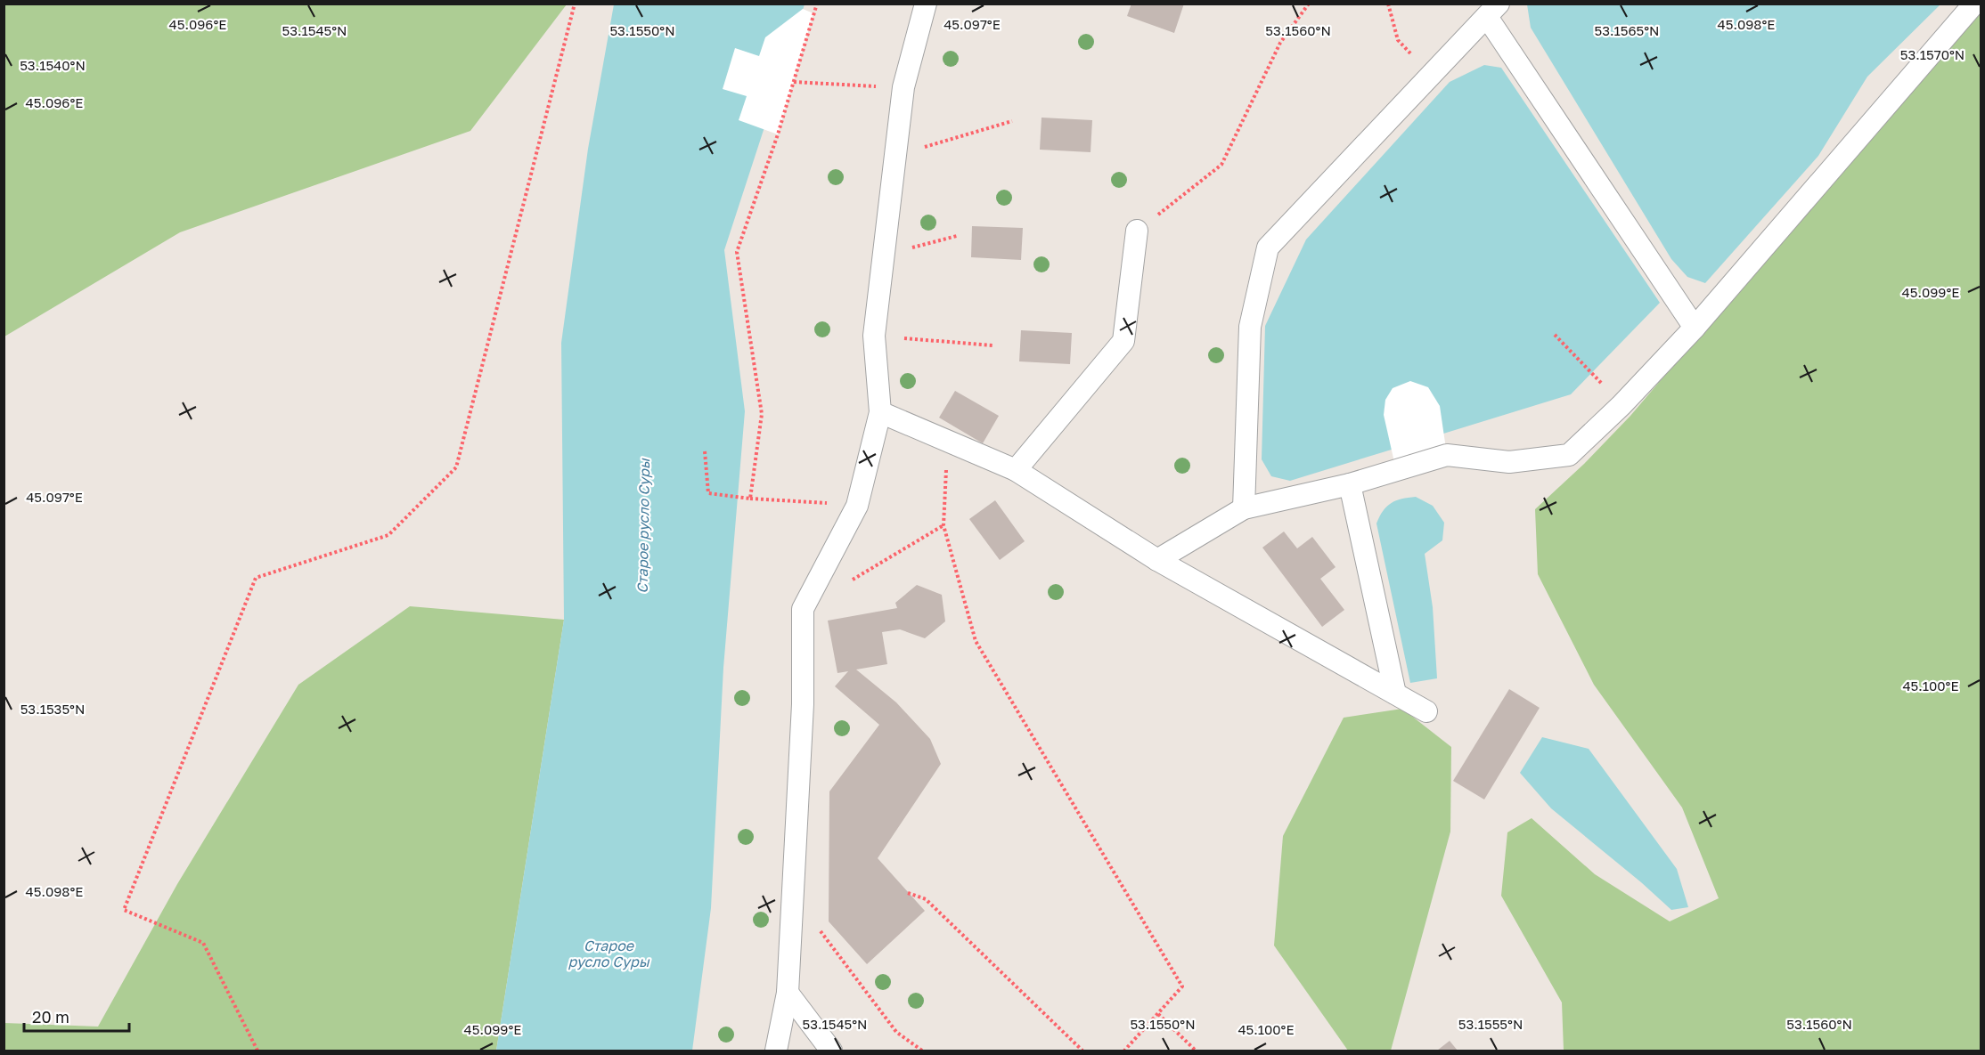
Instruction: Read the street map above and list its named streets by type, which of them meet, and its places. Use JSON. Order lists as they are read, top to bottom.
{
  "water": ["Старое русло Суры"],
  "scale_bar": "20 m",
  "coordinates": [
    "45.096°E",
    "45.097°E",
    "45.098°E",
    "53.1545°N",
    "53.1550°N",
    "53.1560°N",
    "53.1565°N",
    "53.1570°N",
    "53.1540°N",
    "45.099°E",
    "45.100°E",
    "53.1535°N",
    "53.1555°N"
  ]
}
